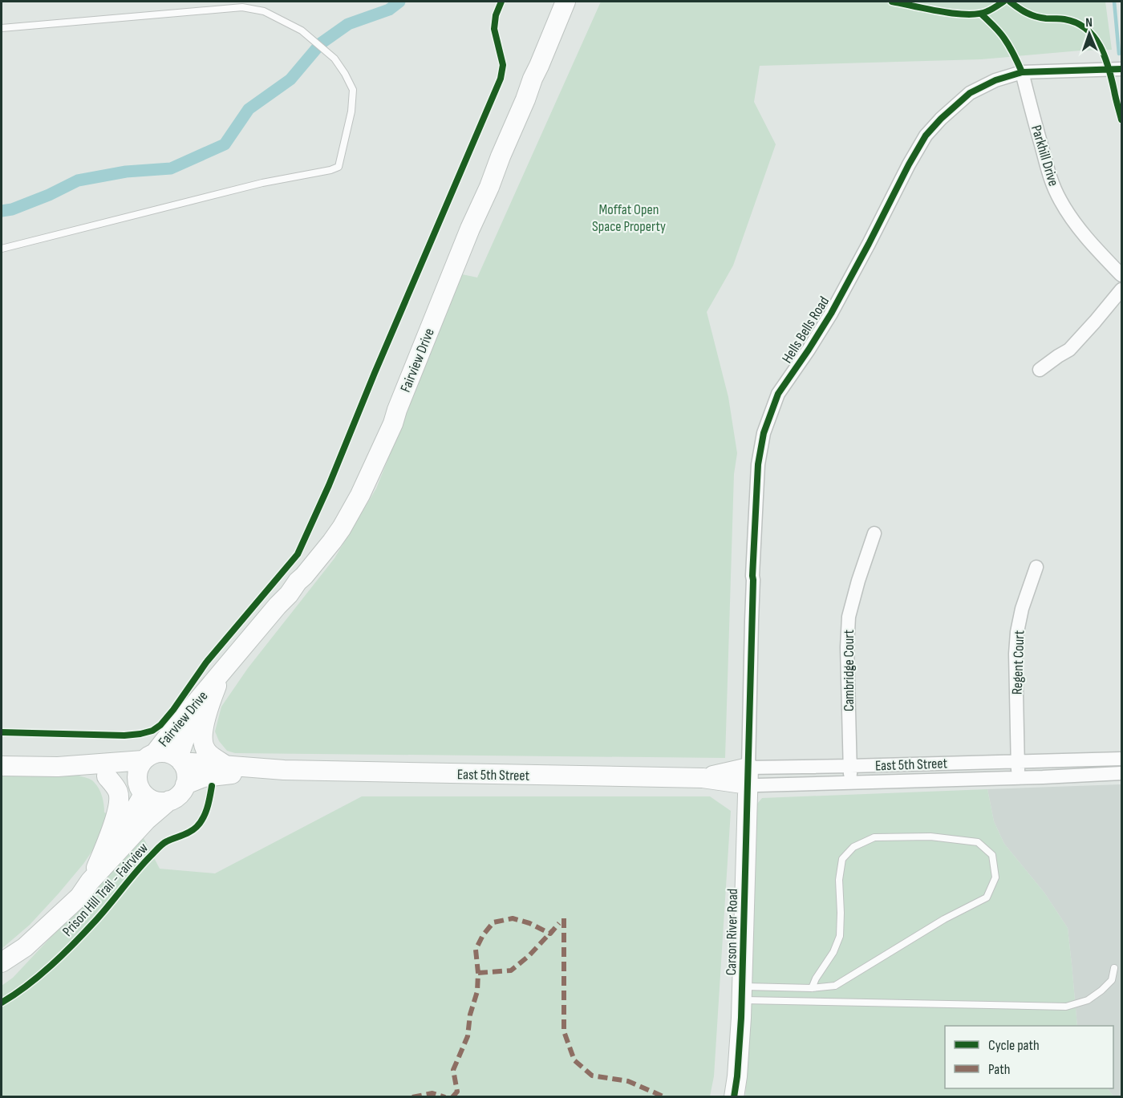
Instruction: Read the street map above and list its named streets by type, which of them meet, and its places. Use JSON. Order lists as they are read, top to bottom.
{
  "streets": {
    "main road": ["Fairview Drive", "East 5th Street", "Carson River Road"],
    "street": [
      "Parkhill Drive",
      "Hells Bells Road",
      "Regent Court",
      "Cambridge Court"
    ],
    "cycle path": ["Prison Hill Trail - Fairview"]
  },
  "crossings": [
    ["Parkhill Drive", "Hells Bells Road"],
    ["Hells Bells Road", "East 5th Street"],
    ["Hells Bells Road", "Carson River Road"],
    ["Fairview Drive", "East 5th Street"],
    ["Regent Court", "East 5th Street"],
    ["Cambridge Court", "East 5th Street"],
    ["East 5th Street", "Carson River Road"]
  ],
  "parks": ["Moffat Open Space Property"],
  "legend": ["Cycle path", "Path"],
  "north": "top"
}
